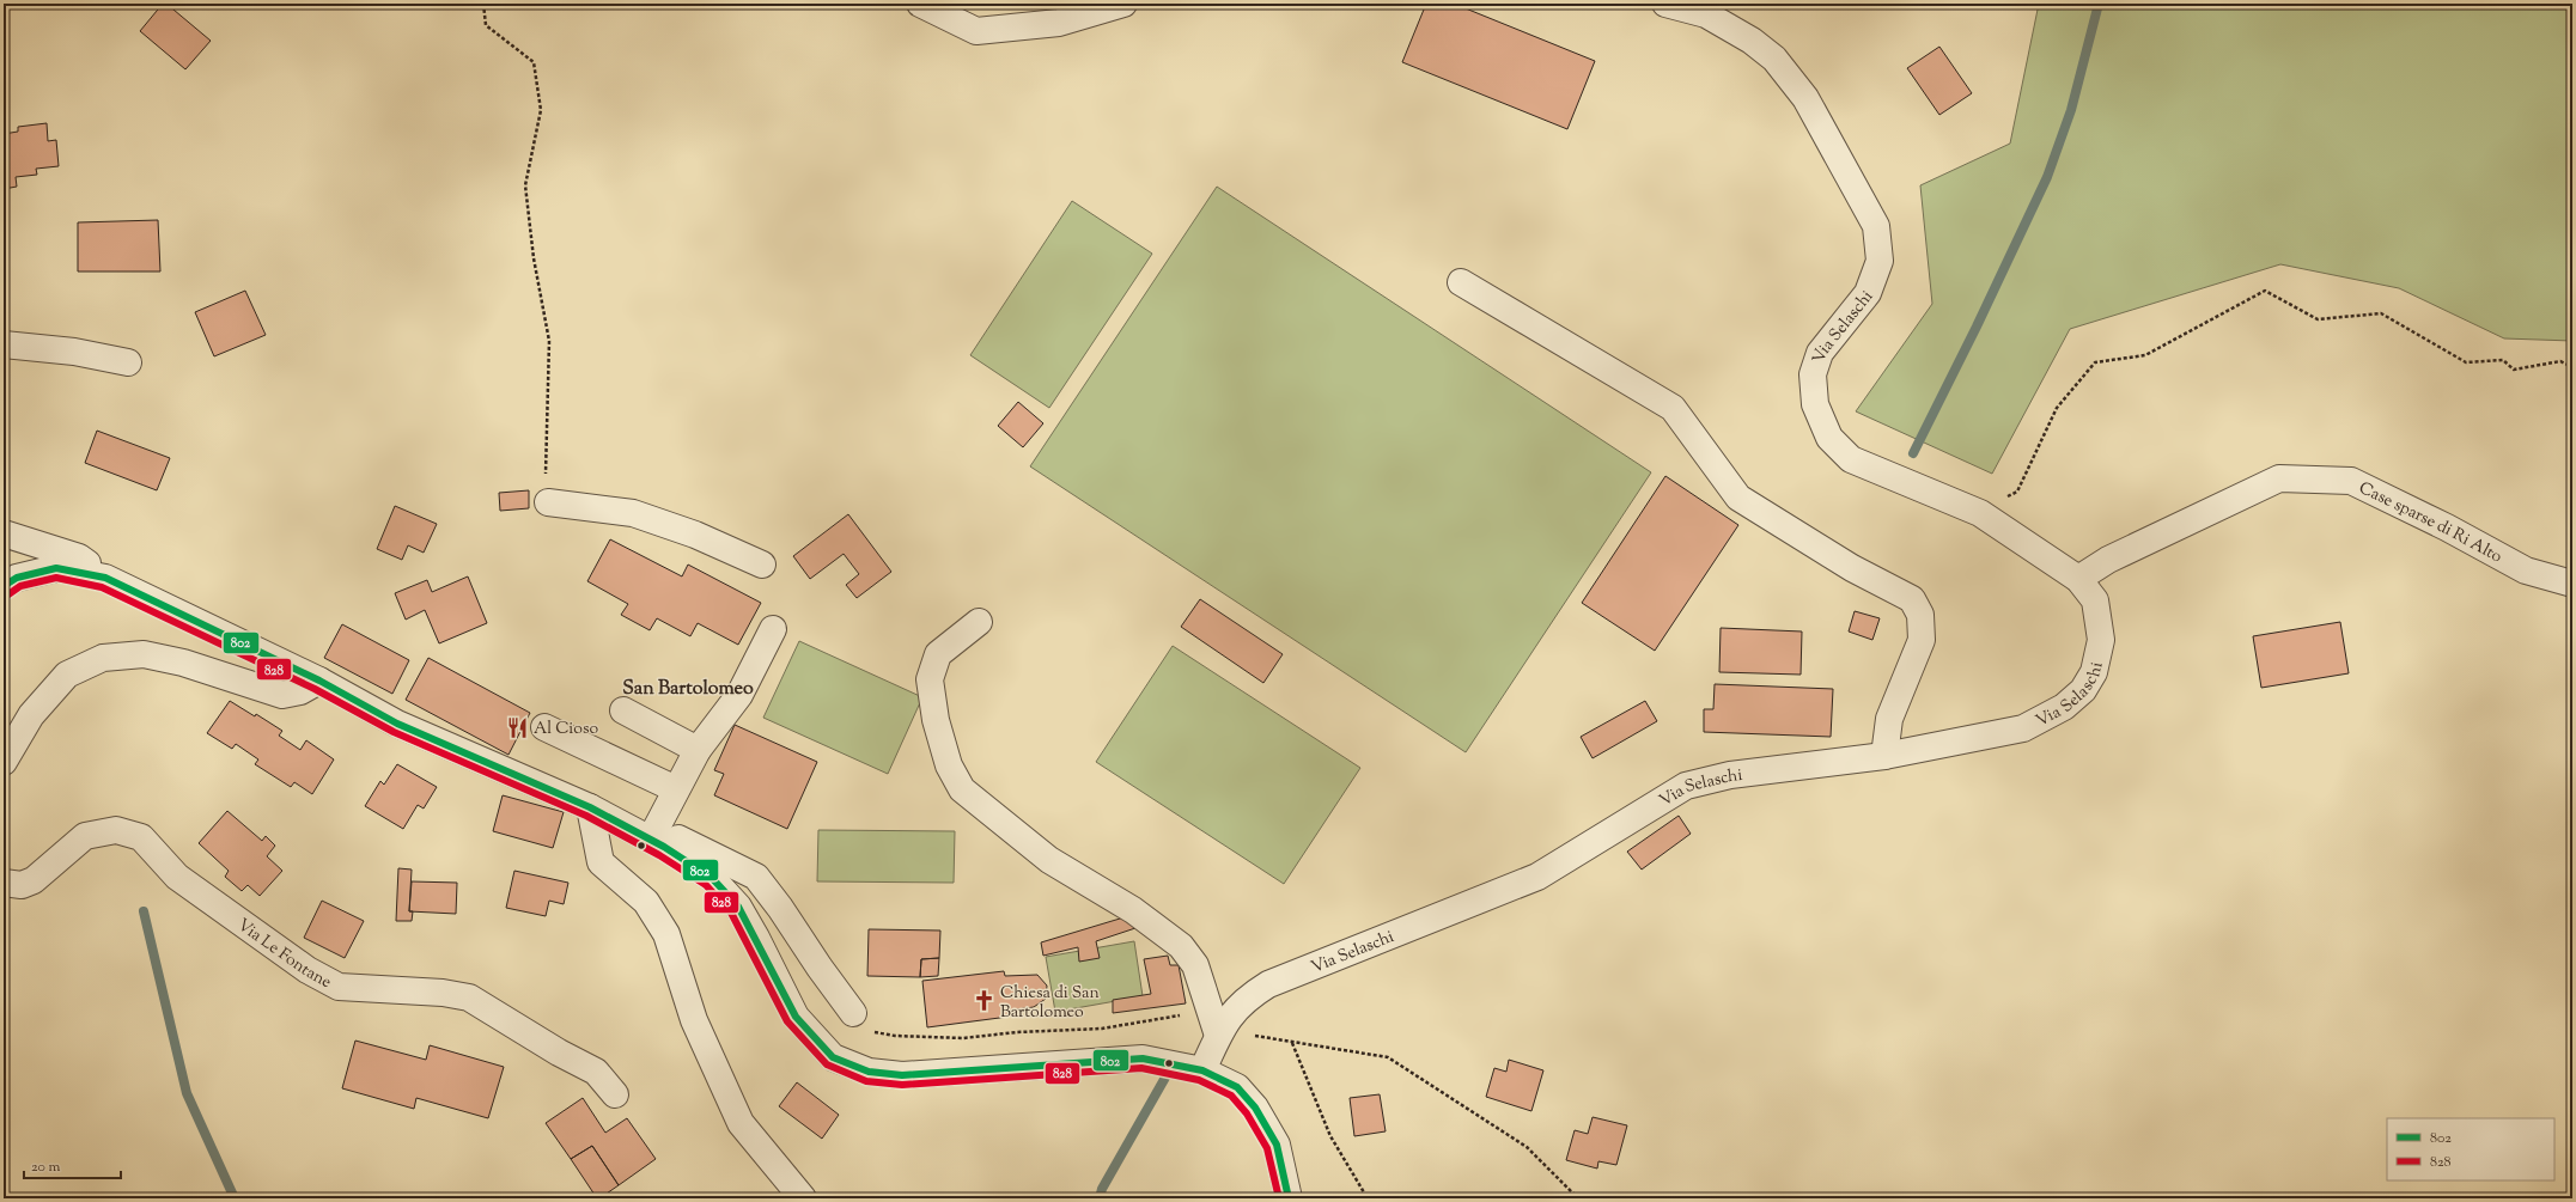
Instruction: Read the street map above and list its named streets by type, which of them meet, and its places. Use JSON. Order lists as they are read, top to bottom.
{
  "streets": {
    "street": ["Via Selaschi", "Case sparse di Ri Alto", "Via Le Fontane"]
  },
  "crossings": [
    ["Via Selaschi", "Case sparse di Ri Alto"]
  ],
  "districts": ["San Bartolomeo"],
  "places": {
    "restaurant": ["Al Cioso"],
    "church": ["Chiesa di San Bartolomeo"]
  },
  "lines": ["transit line 802", "transit line 828"],
  "legend": ["802", "828"],
  "scale_bar": "20 m"
}
